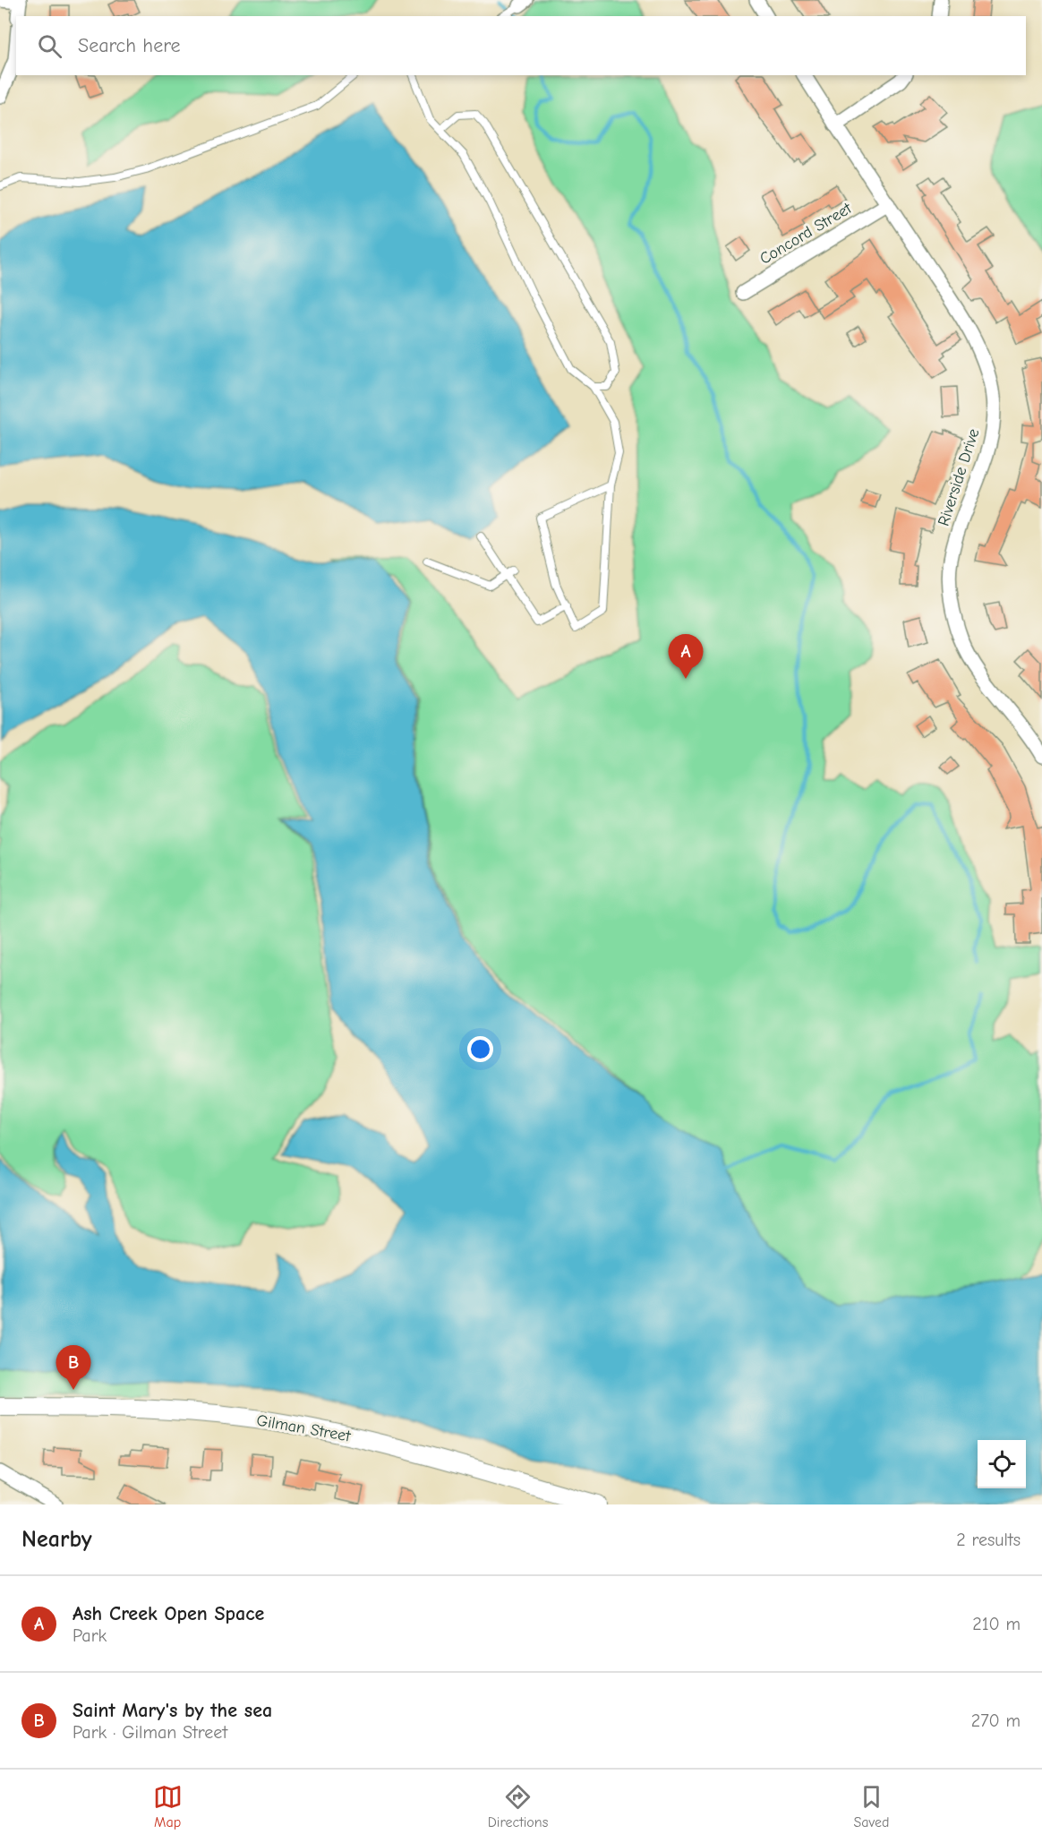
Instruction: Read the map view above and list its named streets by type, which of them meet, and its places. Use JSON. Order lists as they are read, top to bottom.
{
  "streets": {
    "street": ["Concord Street", "Riverside Drive", "Gilman Street"]
  },
  "crossings": [
    ["Concord Street", "Riverside Drive"]
  ],
  "page": {
    "search": "Search here",
    "pins": ["A", "B"],
    "heading": ["Nearby", "2 results"],
    "list": [
      {
        "mark": "A",
        "name": "Ash Creek Open Space",
        "note": "Park",
        "value": "210 m"
      },
      {
        "mark": "B",
        "name": "Saint Mary's by the sea",
        "note": "Park · Gilman Street",
        "value": "270 m"
      }
    ],
    "nav": ["Map", "Directions", "Saved"]
  }
}
